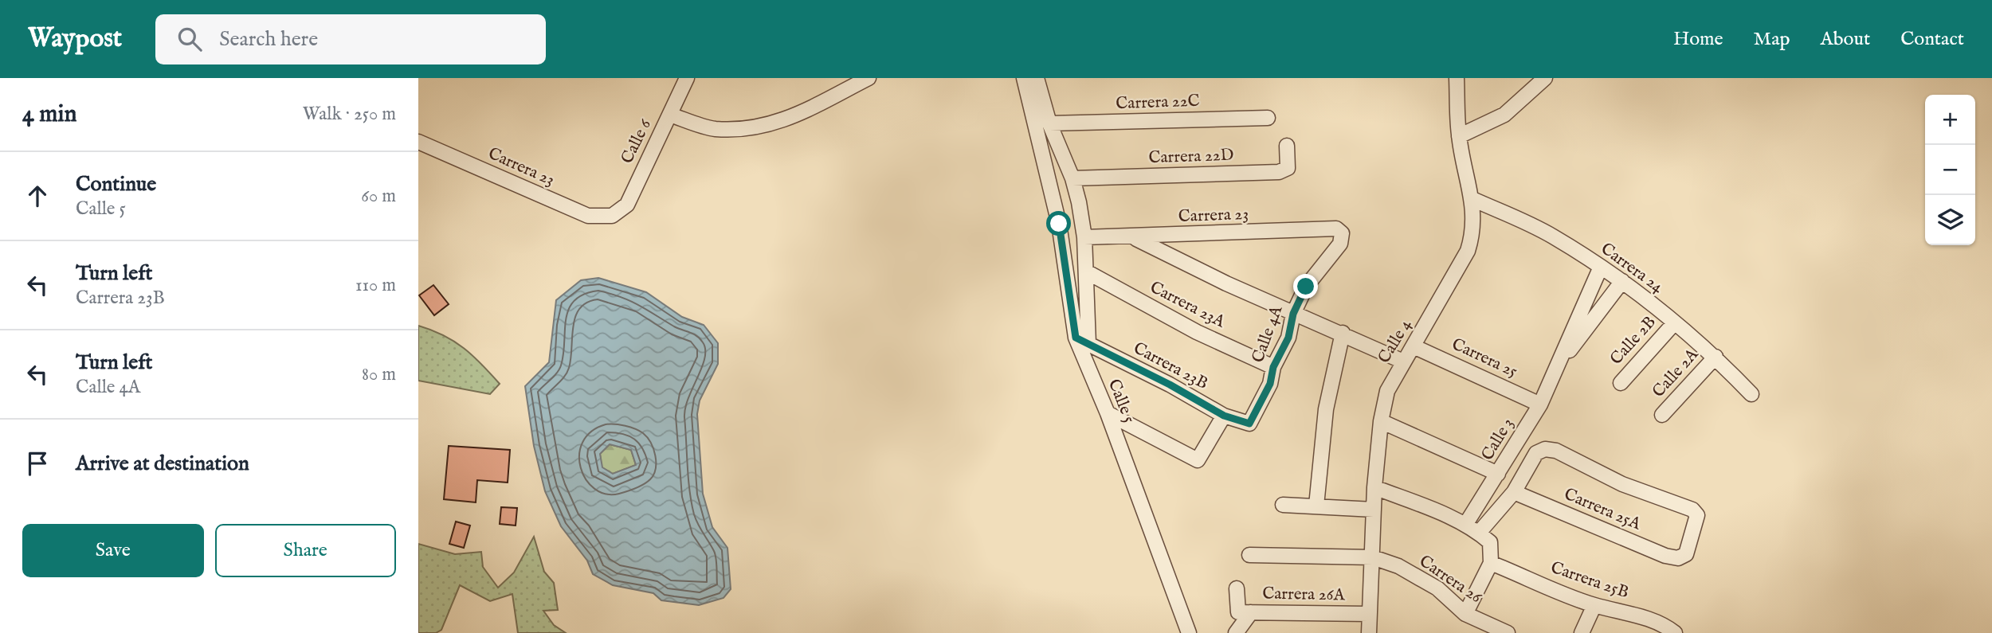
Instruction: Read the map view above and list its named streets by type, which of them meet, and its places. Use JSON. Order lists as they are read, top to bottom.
{
  "streets": {
    "street": [
      "Carrera 22C",
      "Calle 6",
      "Carrera 22D",
      "Carrera 23",
      "Carrera 24",
      "Carrera 23A",
      "Calle 4A",
      "Calle 2B",
      "Calle 4",
      "Carrera 25",
      "Carrera 23B",
      "Calle 2A",
      "Calle 5",
      "Calle 3",
      "Carrera 25A",
      "Carrera 26",
      "Carrera 25B",
      "Carrera 26A"
    ]
  },
  "crossings": [
    ["Calle 6", "Carrera 23"],
    ["Carrera 23", "Calle 4A"],
    ["Carrera 24", "Calle 2B"],
    ["Carrera 24", "Calle 4"],
    ["Carrera 24", "Calle 2A"],
    ["Carrera 24", "Calle 3"],
    ["Carrera 23A", "Calle 4A"],
    ["Calle 4A", "Carrera 23B"],
    ["Calle 4", "Carrera 25"],
    ["Calle 4", "Carrera 26"],
    ["Calle 4", "Carrera 26A"],
    ["Carrera 25", "Calle 3"],
    ["Carrera 23B", "Calle 5"]
  ],
  "page": {
    "header": "Waypost",
    "search": "Search here",
    "nav": [
      "Home",
      "Map",
      "About",
      "Contact"
    ],
    "heading": ["4 min", "Walk · 250 m"],
    "map_buttons": ["+", "−"],
    "list": [
      ["Continue", "Calle 5", "60 m"],
      ["Turn left", "Carrera 23B", "110 m"],
      ["Turn left", "Calle 4A", "80 m"],
      "Arrive at destination"
    ],
    "buttons": ["Save", "Share"]
  }
}
